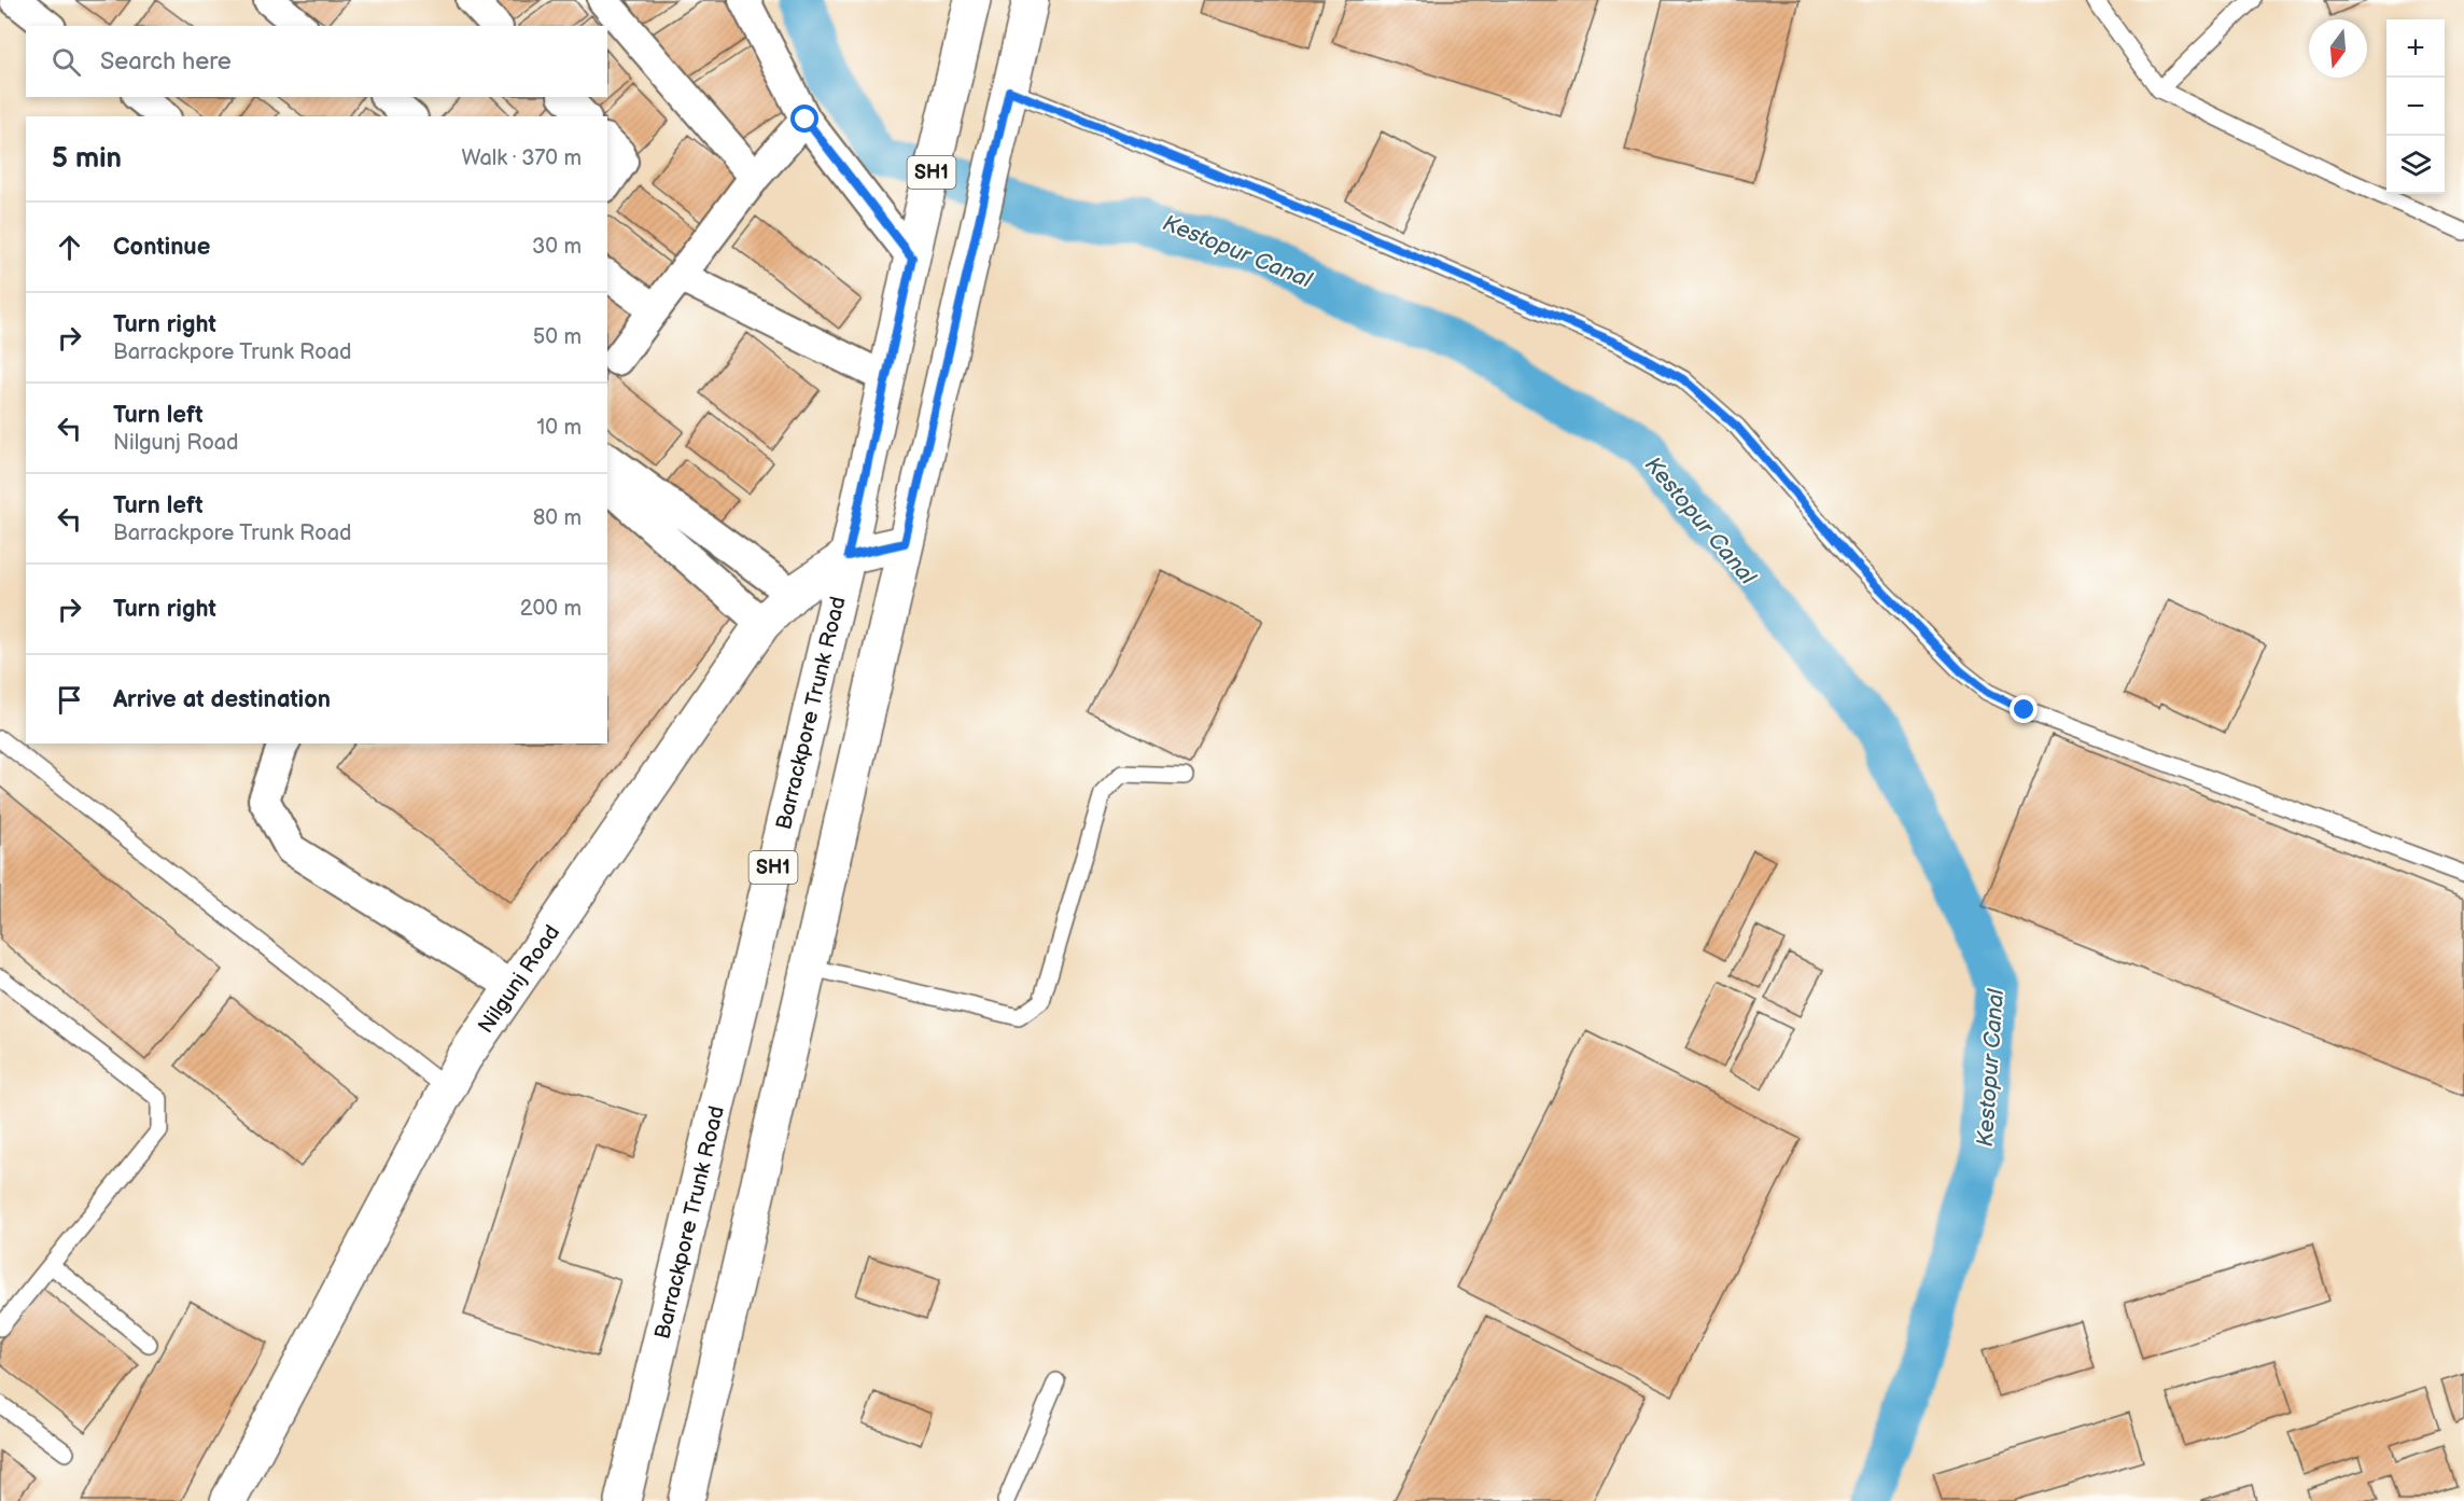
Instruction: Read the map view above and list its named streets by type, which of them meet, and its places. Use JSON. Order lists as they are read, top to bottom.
{
  "streets": {
    "main road": ["SH1", "Barrackpore Trunk Road", "Nilgunj Road"]
  },
  "crossings": [
    ["SH1", "Nilgunj Road"],
    ["Barrackpore Trunk Road", "Nilgunj Road"]
  ],
  "water": ["Kestopur Canal"],
  "north": "bottom",
  "page": {
    "map_buttons": ["+", "−"],
    "search": "Search here",
    "heading": ["5 min", "Walk · 370 m"],
    "list": [
      ["Continue", "30 m"],
      ["Turn right", "Barrackpore Trunk Road", "50 m"],
      ["Turn left", "Nilgunj Road", "10 m"],
      ["Turn left", "Barrackpore Trunk Road", "80 m"],
      ["Turn right", "200 m"],
      "Arrive at destination"
    ]
  }
}
